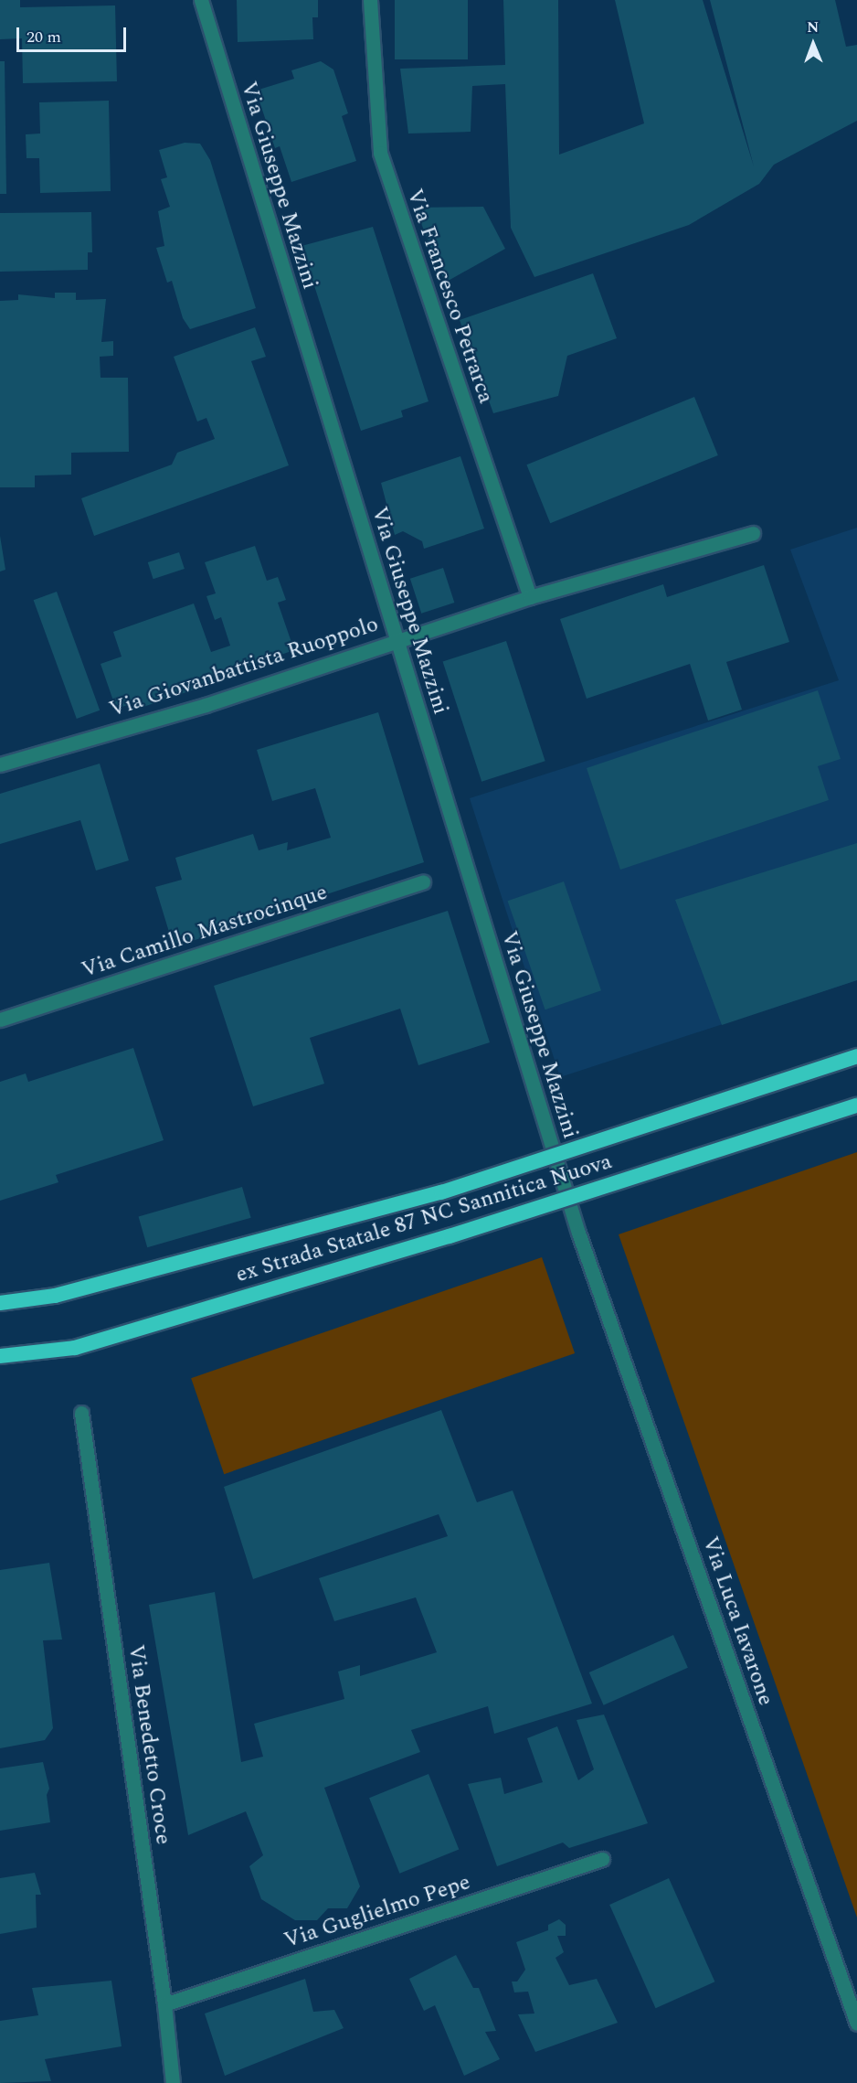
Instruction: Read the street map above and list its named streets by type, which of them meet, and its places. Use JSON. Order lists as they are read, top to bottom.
{
  "streets": {
    "highway": ["ex Strada Statale 87 NC Sannitica Nuova"],
    "street": [
      "Via Giuseppe Mazzini",
      "Via Francesco Petrarca",
      "Via Giovanbattista Ruoppolo",
      "Via Camillo Mastrocinque",
      "Via Luca Iavarone",
      "Via Benedetto Croce",
      "Via Guglielmo Pepe"
    ]
  },
  "crossings": [
    ["Via Giuseppe Mazzini", "Via Giovanbattista Ruoppolo"],
    ["Via Giuseppe Mazzini", "Via Luca Iavarone"],
    ["Via Francesco Petrarca", "Via Giovanbattista Ruoppolo"],
    ["Via Benedetto Croce", "Via Guglielmo Pepe"]
  ],
  "scale_bar": "20 m",
  "north": "top"
}
